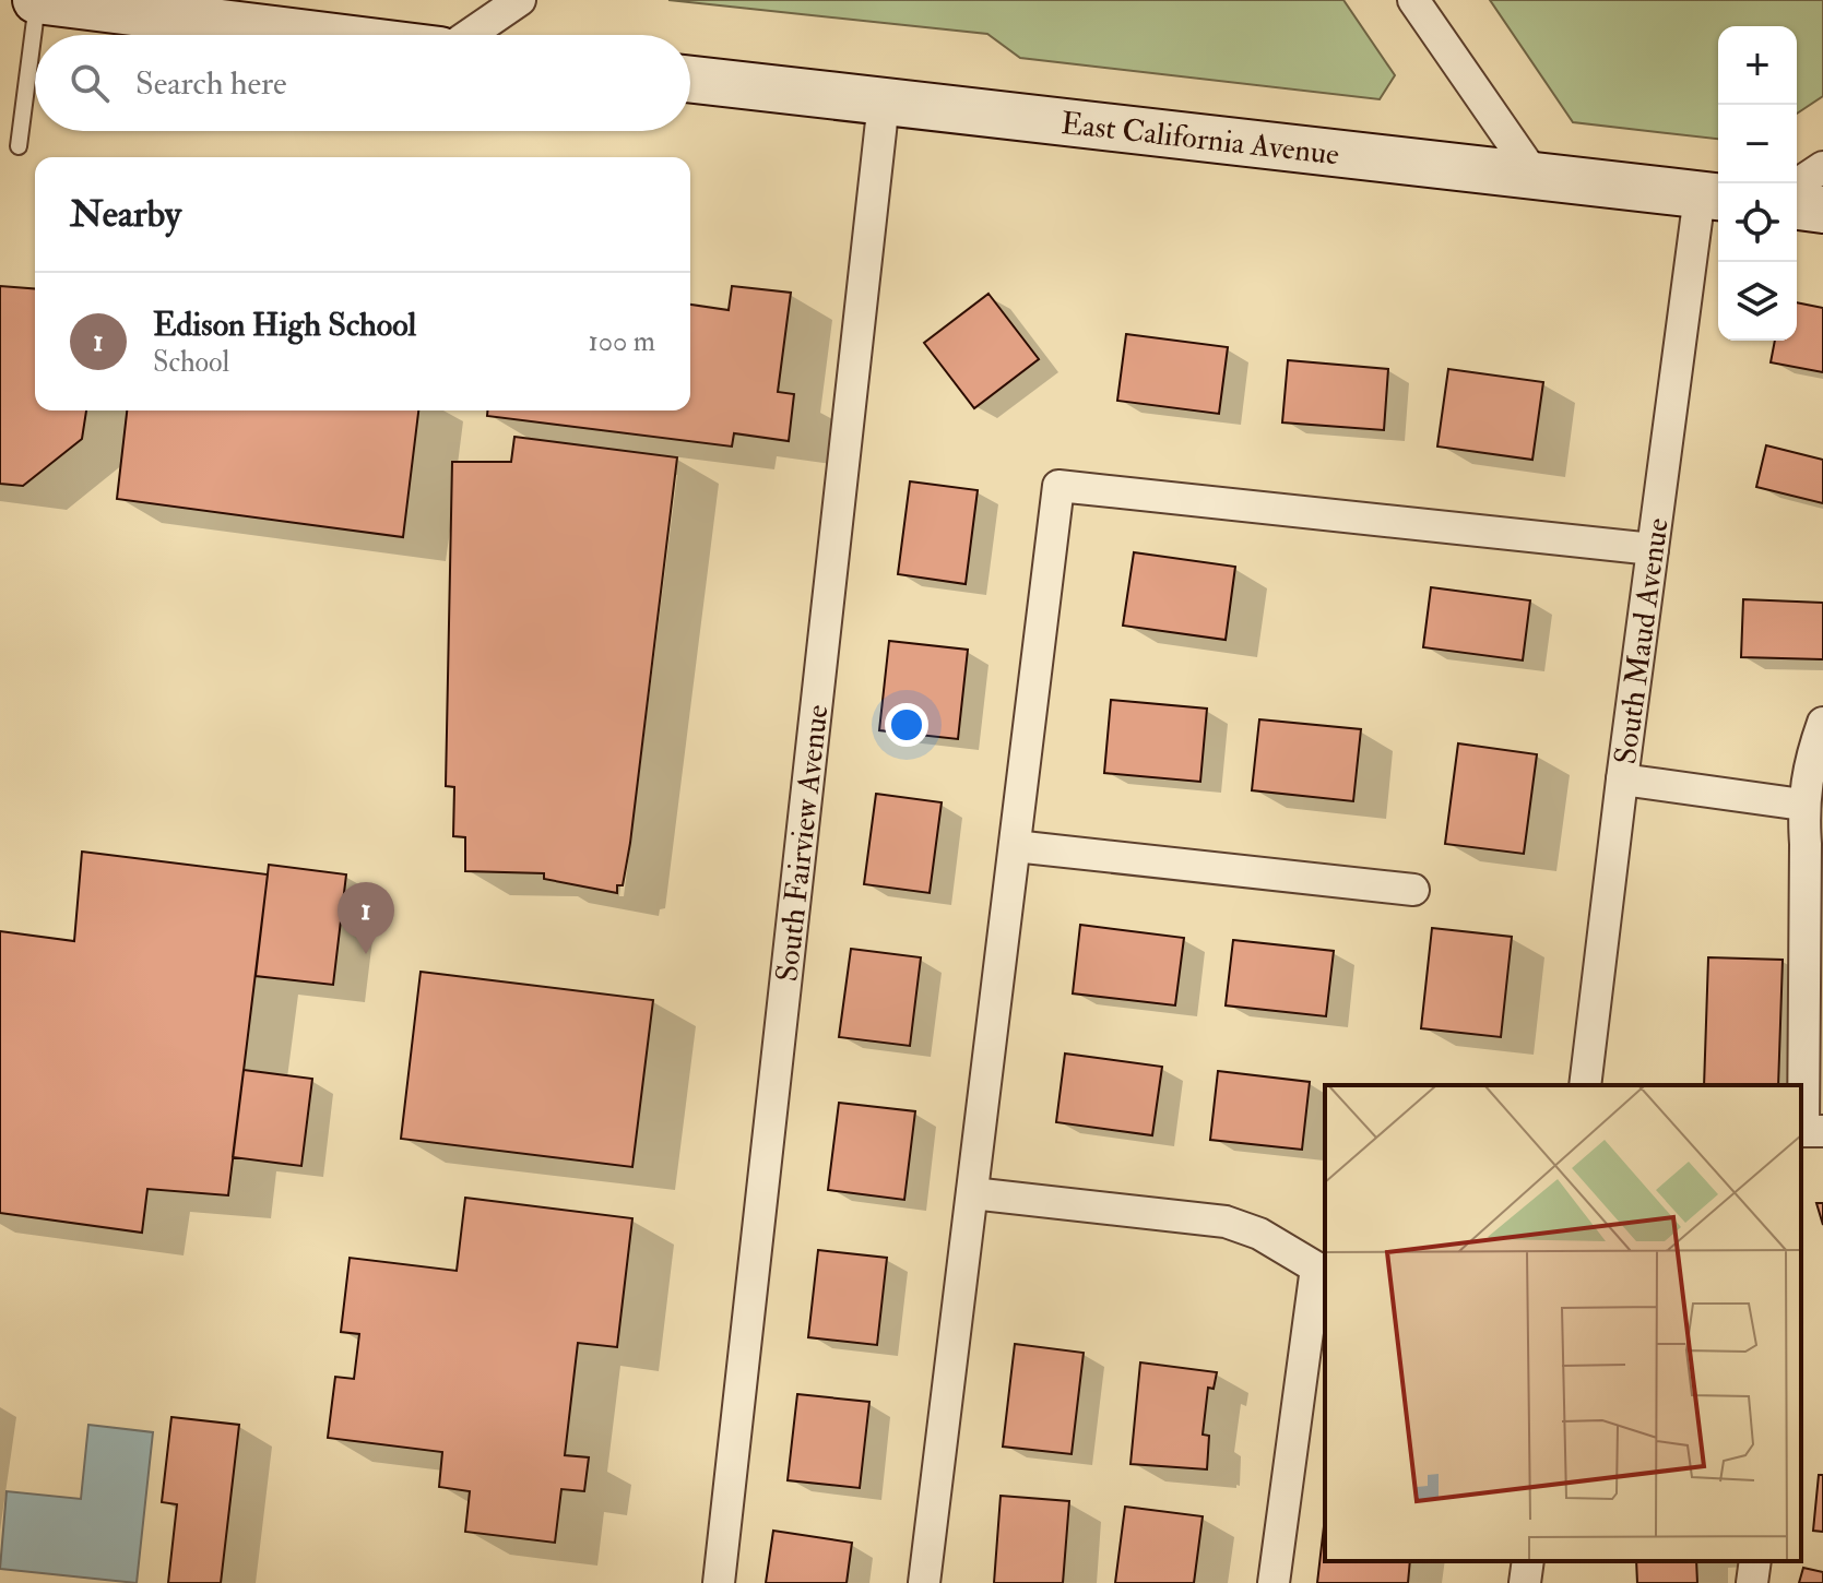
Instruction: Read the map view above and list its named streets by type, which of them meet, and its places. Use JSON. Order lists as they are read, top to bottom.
{
  "streets": {
    "main road": ["East California Avenue"],
    "street": ["South Maud Avenue", "South Fairview Avenue"]
  },
  "crossings": [
    ["East California Avenue", "South Maud Avenue"],
    ["East California Avenue", "South Fairview Avenue"]
  ],
  "page": {
    "map_buttons": ["+", "−"],
    "search": "Search here",
    "heading": "Nearby",
    "list": [
      {
        "mark": "1",
        "name": "Edison High School",
        "note": "School",
        "value": "100 m"
      }
    ],
    "pins": "1"
  }
}
